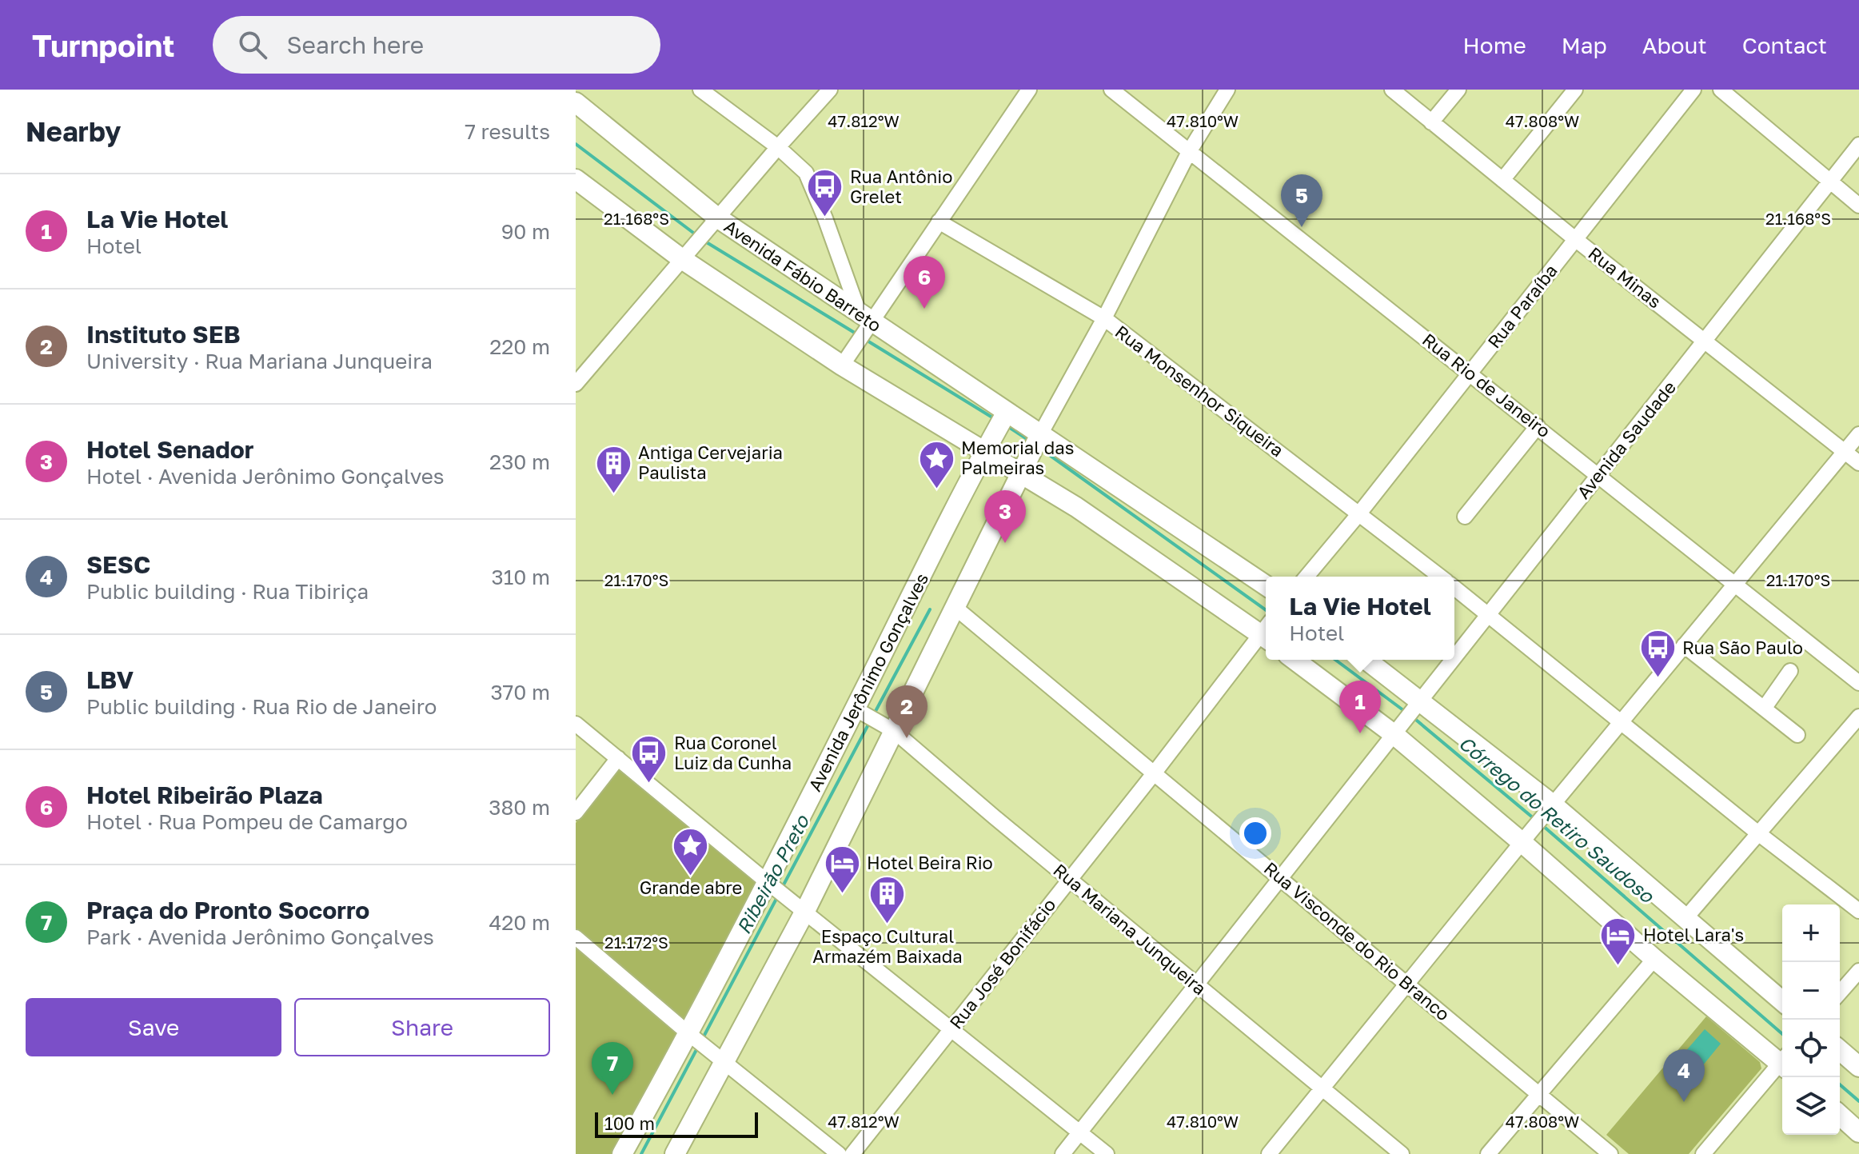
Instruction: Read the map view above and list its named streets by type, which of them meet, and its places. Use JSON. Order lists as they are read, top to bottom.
{
  "streets": {
    "main road": ["Avenida Fábio Barreto", "Avenida Jerônimo Gonçalves"],
    "street": [
      "Rua Minas",
      "Rua Paraíba",
      "Rua Rio de Janeiro",
      "Rua Monsenhor Siqueira",
      "Avenida Saudade",
      "Rua Mariana Junqueira",
      "Rua Visconde do Rio Branco",
      "Rua José Bonifácio"
    ]
  },
  "crossings": [
    ["Avenida Fábio Barreto", "Avenida Jerônimo Gonçalves"],
    ["Rua Minas", "Rua Paraíba"],
    ["Rua Minas", "Avenida Saudade"],
    ["Rua Paraíba", "Rua Rio de Janeiro"],
    ["Rua Paraíba", "Rua Monsenhor Siqueira"],
    ["Rua Rio de Janeiro", "Avenida Saudade"],
    ["Rua Monsenhor Siqueira", "Avenida Saudade"],
    ["Avenida Saudade", "Rua Mariana Junqueira"],
    ["Avenida Saudade", "Rua Visconde do Rio Branco"],
    ["Avenida Jerônimo Gonçalves", "Rua Mariana Junqueira"],
    ["Rua Mariana Junqueira", "Rua José Bonifácio"],
    ["Rua Visconde do Rio Branco", "Rua José Bonifácio"]
  ],
  "water": ["Córrego do Retiro Saudoso", "Ribeirão Preto"],
  "places": {
    "bus stop": ["Rua Antônio Grelet", "Rua São Paulo", "Rua Coronel Luiz da Cunha"],
    "place": ["Memorial das Palmeiras", "Grande abre"],
    "building": ["Antiga Cervejaria Paulista", "Espaço Cultural Armazém Baixada"],
    "hotel": ["Hotel Beira Rio", "Hotel Lara's"]
  },
  "scale_bar": "100 m",
  "page": {
    "header": "Turnpoint",
    "search": "Search here",
    "nav": [
      "Home",
      "Map",
      "About",
      "Contact"
    ],
    "heading": ["Nearby", "7 results"],
    "list": [
      {
        "mark": "1",
        "name": "La Vie Hotel",
        "note": "Hotel",
        "value": "90 m"
      },
      {
        "mark": "2",
        "name": "Instituto SEB",
        "note": "University · Rua Mariana Junqueira",
        "value": "220 m"
      },
      {
        "mark": "3",
        "name": "Hotel Senador",
        "note": "Hotel · Avenida Jerônimo Gonçalves",
        "value": "230 m"
      },
      {
        "mark": "4",
        "name": "SESC",
        "note": "Public building · Rua Tibiriça",
        "value": "310 m"
      },
      {
        "mark": "5",
        "name": "LBV",
        "note": "Public building · Rua Rio de Janeiro",
        "value": "370 m"
      },
      {
        "mark": "6",
        "name": "Hotel Ribeirão Plaza",
        "note": "Hotel · Rua Pompeu de Camargo",
        "value": "380 m"
      },
      {
        "mark": "7",
        "name": "Praça do Pronto Socorro",
        "note": "Park · Avenida Jerônimo Gonçalves",
        "value": "420 m"
      }
    ],
    "pins": [
      "5",
      "6",
      "3",
      "1",
      "2",
      "7",
      "4"
    ],
    "popup": ["La Vie Hotel", "Hotel"],
    "map_buttons": ["+", "−"],
    "buttons": ["Save", "Share"],
    "scale": "100 m"
  },
  "coordinates": [
    "47.812°W",
    "47.810°W",
    "47.808°W",
    "21.168°S",
    "21.170°S",
    "21.172°S"
  ]
}
